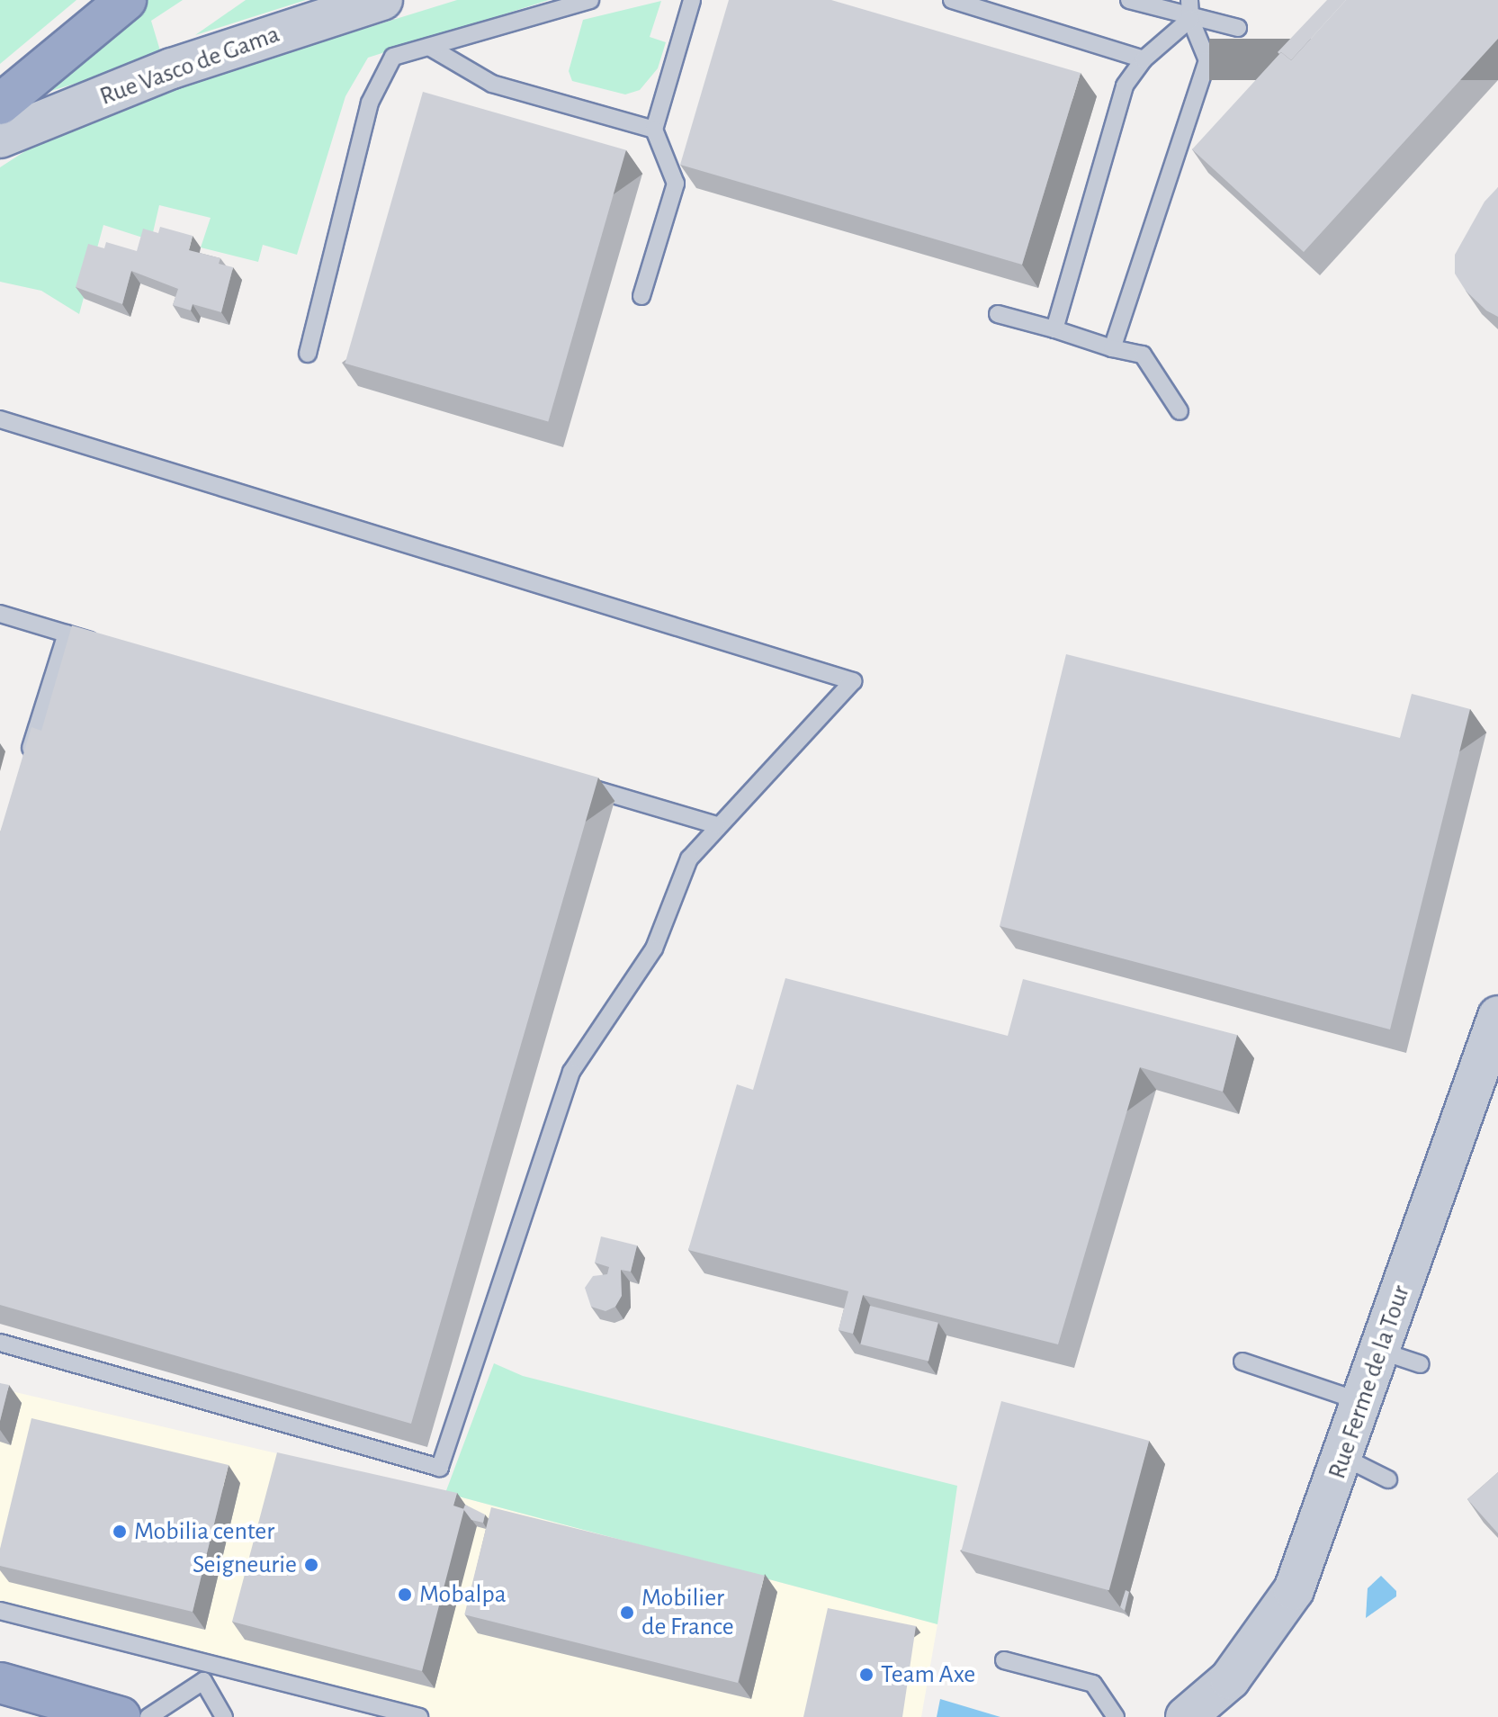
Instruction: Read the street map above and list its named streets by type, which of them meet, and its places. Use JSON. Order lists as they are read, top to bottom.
{
  "streets": {
    "street": ["Rue Vasco de Gama", "Rue Ferme de la Tour"]
  },
  "places": [
    "Mobilia center",
    "Seigneurie",
    "Mobalpa",
    "Mobilier de France",
    "Team Axe"
  ]
}
